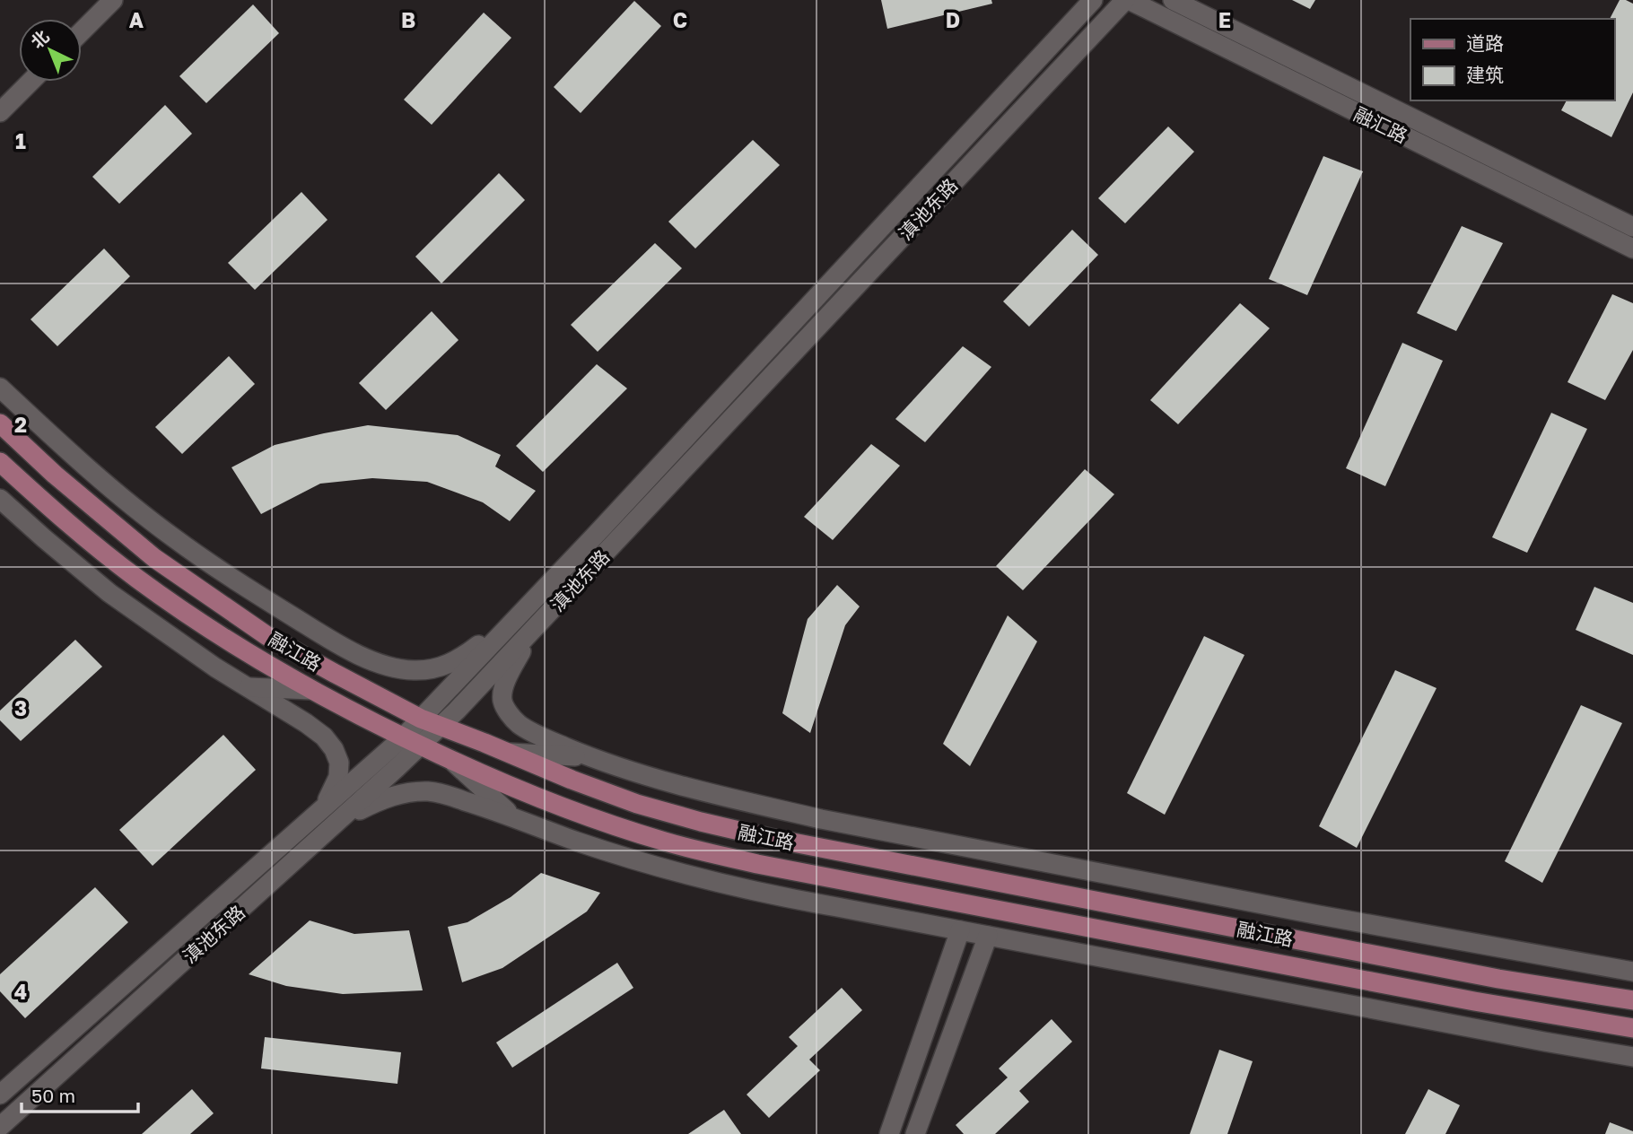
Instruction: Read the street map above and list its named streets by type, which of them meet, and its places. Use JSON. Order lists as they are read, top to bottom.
{
  "streets": {
    "main road": ["融江路"],
    "street": ["融汇路", "滇池东路"]
  },
  "crossings": [
    ["融汇路", "滇池东路"],
    ["滇池东路", "融江路"]
  ],
  "legend": ["道路", "建筑"],
  "scale_bar": "50 m",
  "north": "top left",
  "grid": {
    "columns": [
      "A",
      "B",
      "C",
      "D",
      "E"
    ],
    "rows": [
      "1",
      "2",
      "3",
      "4"
    ]
  }
}
